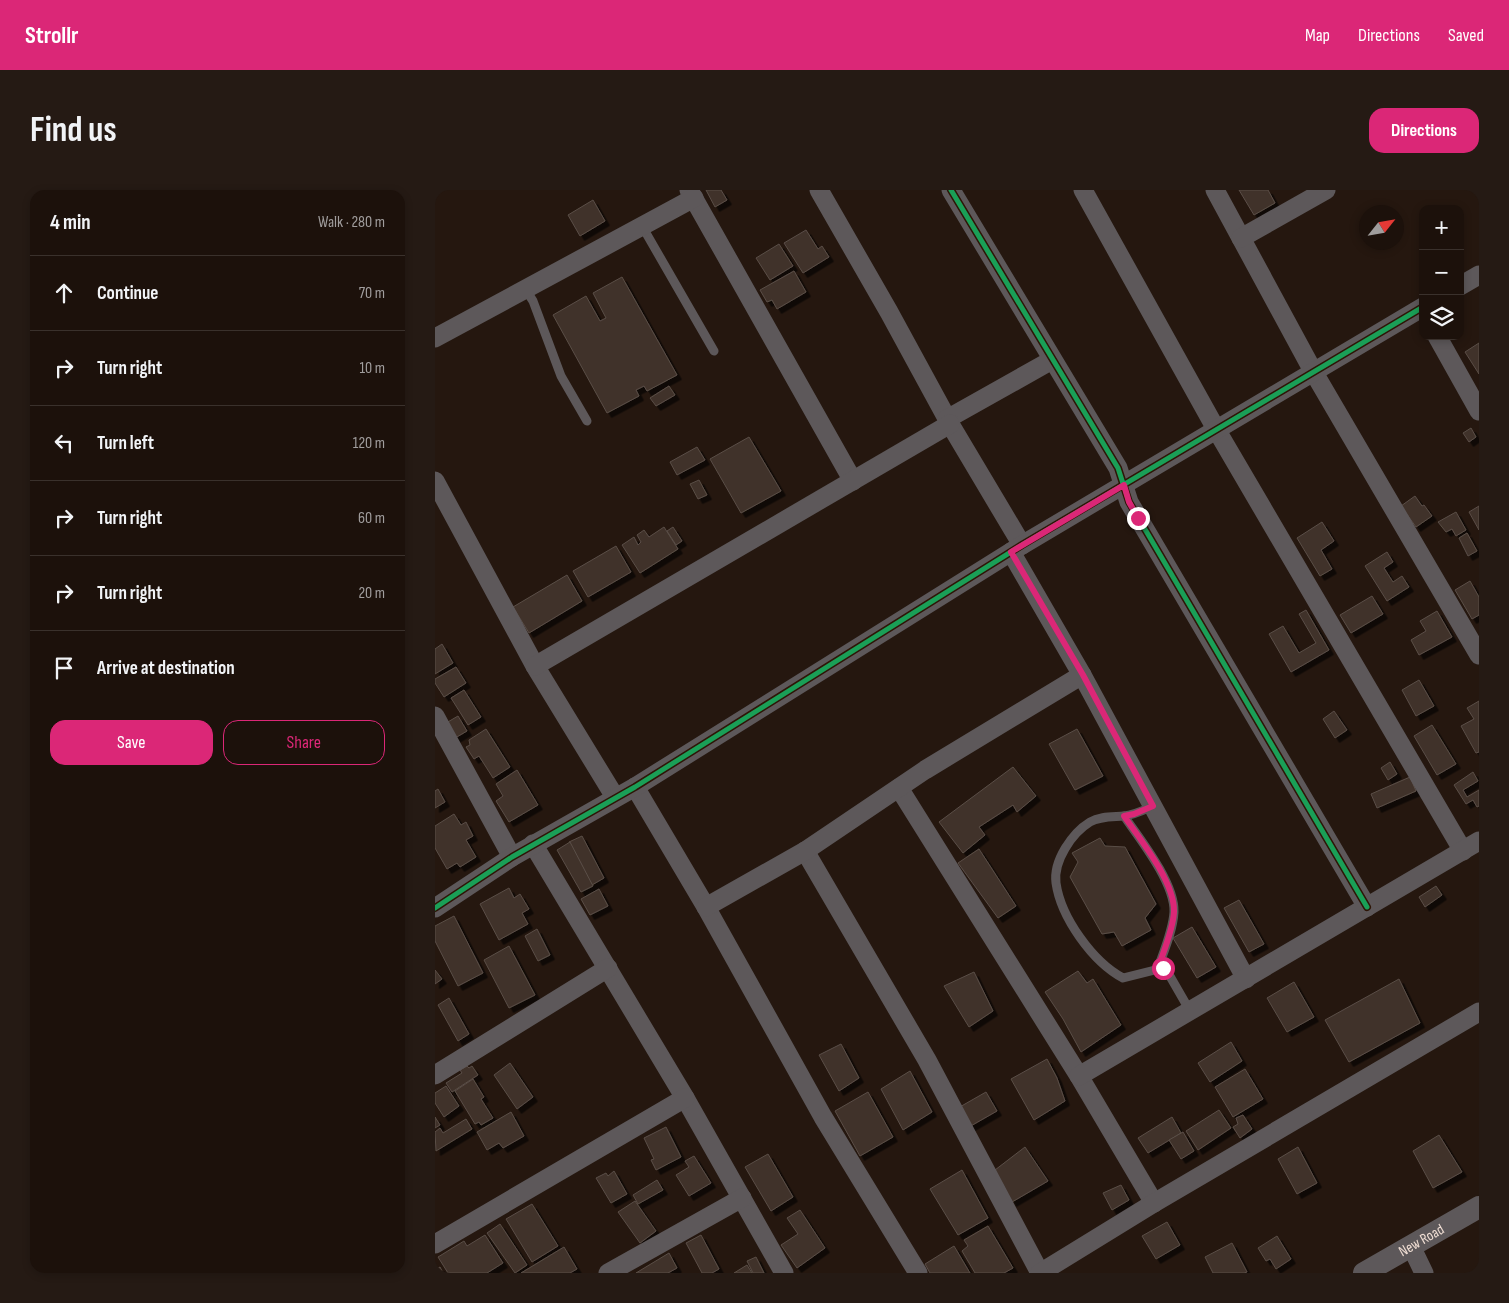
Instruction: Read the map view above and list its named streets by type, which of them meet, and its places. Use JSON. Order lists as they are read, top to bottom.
{
  "streets": {
    "street": ["New Road"]
  },
  "north": "top right",
  "page": {
    "header": "Strollr",
    "nav": ["Map", "Directions", "Saved"],
    "buttons": [
      "Directions",
      ["Save", "Share"]
    ],
    "title": "Find us",
    "heading": ["4 min", "Walk · 280 m"],
    "map_buttons": ["+", "−"],
    "list": [
      ["Continue", "70 m"],
      ["Turn right", "10 m"],
      ["Turn left", "120 m"],
      ["Turn right", "60 m"],
      ["Turn right", "20 m"],
      "Arrive at destination"
    ]
  }
}
